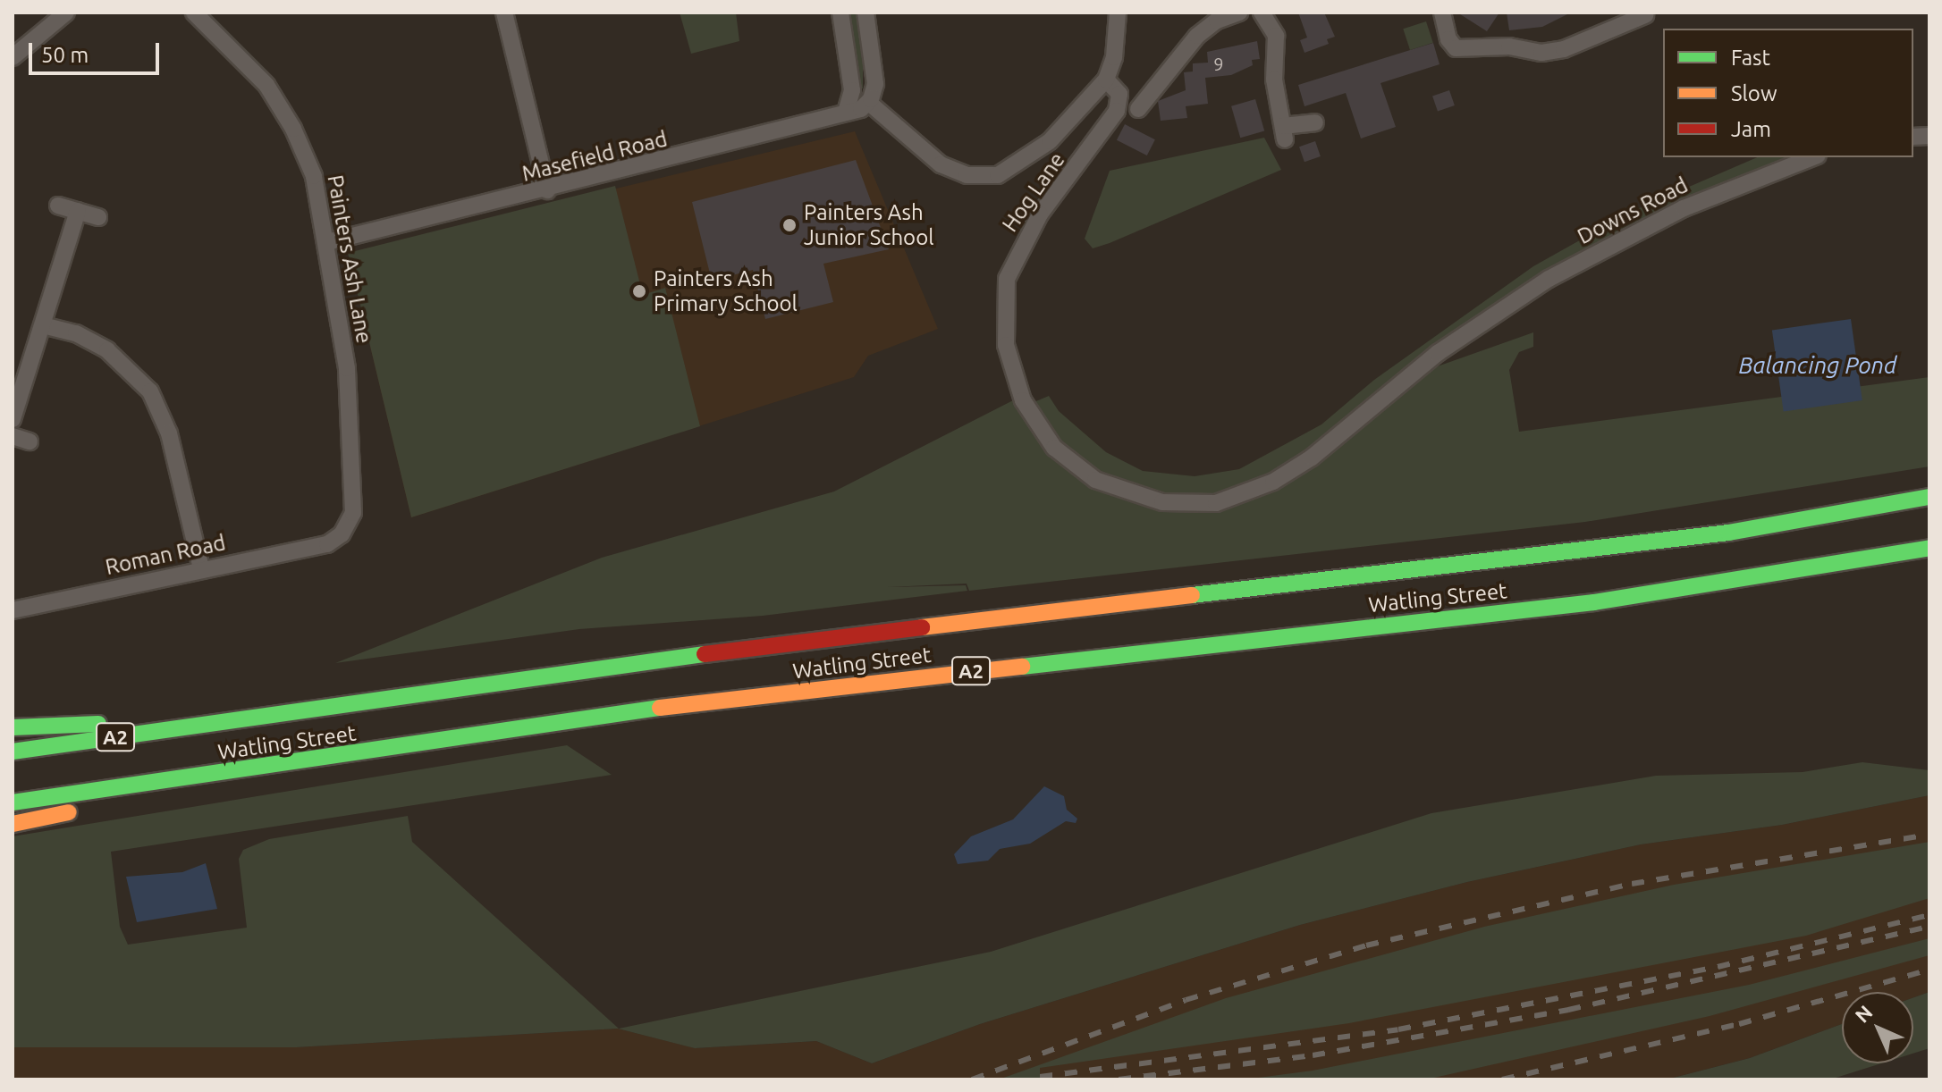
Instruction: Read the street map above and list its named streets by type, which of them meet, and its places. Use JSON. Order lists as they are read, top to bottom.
{
  "streets": {
    "highway": ["Watling Street", "A2"],
    "street": [
      "Masefield Road",
      "Hog Lane",
      "Downs Road",
      "Painters Ash Lane",
      "Roman Road"
    ]
  },
  "crossings": [
    ["Masefield Road", "Painters Ash Lane"],
    ["Hog Lane", "Downs Road"],
    ["Painters Ash Lane", "Roman Road"]
  ],
  "water": ["Balancing Pond"],
  "places": ["Painters Ash Junior School", "Painters Ash Primary School"],
  "house_numbers": ["9"],
  "legend": ["Fast", "Slow", "Jam"],
  "scale_bar": "50 m",
  "north": "top left"
}
